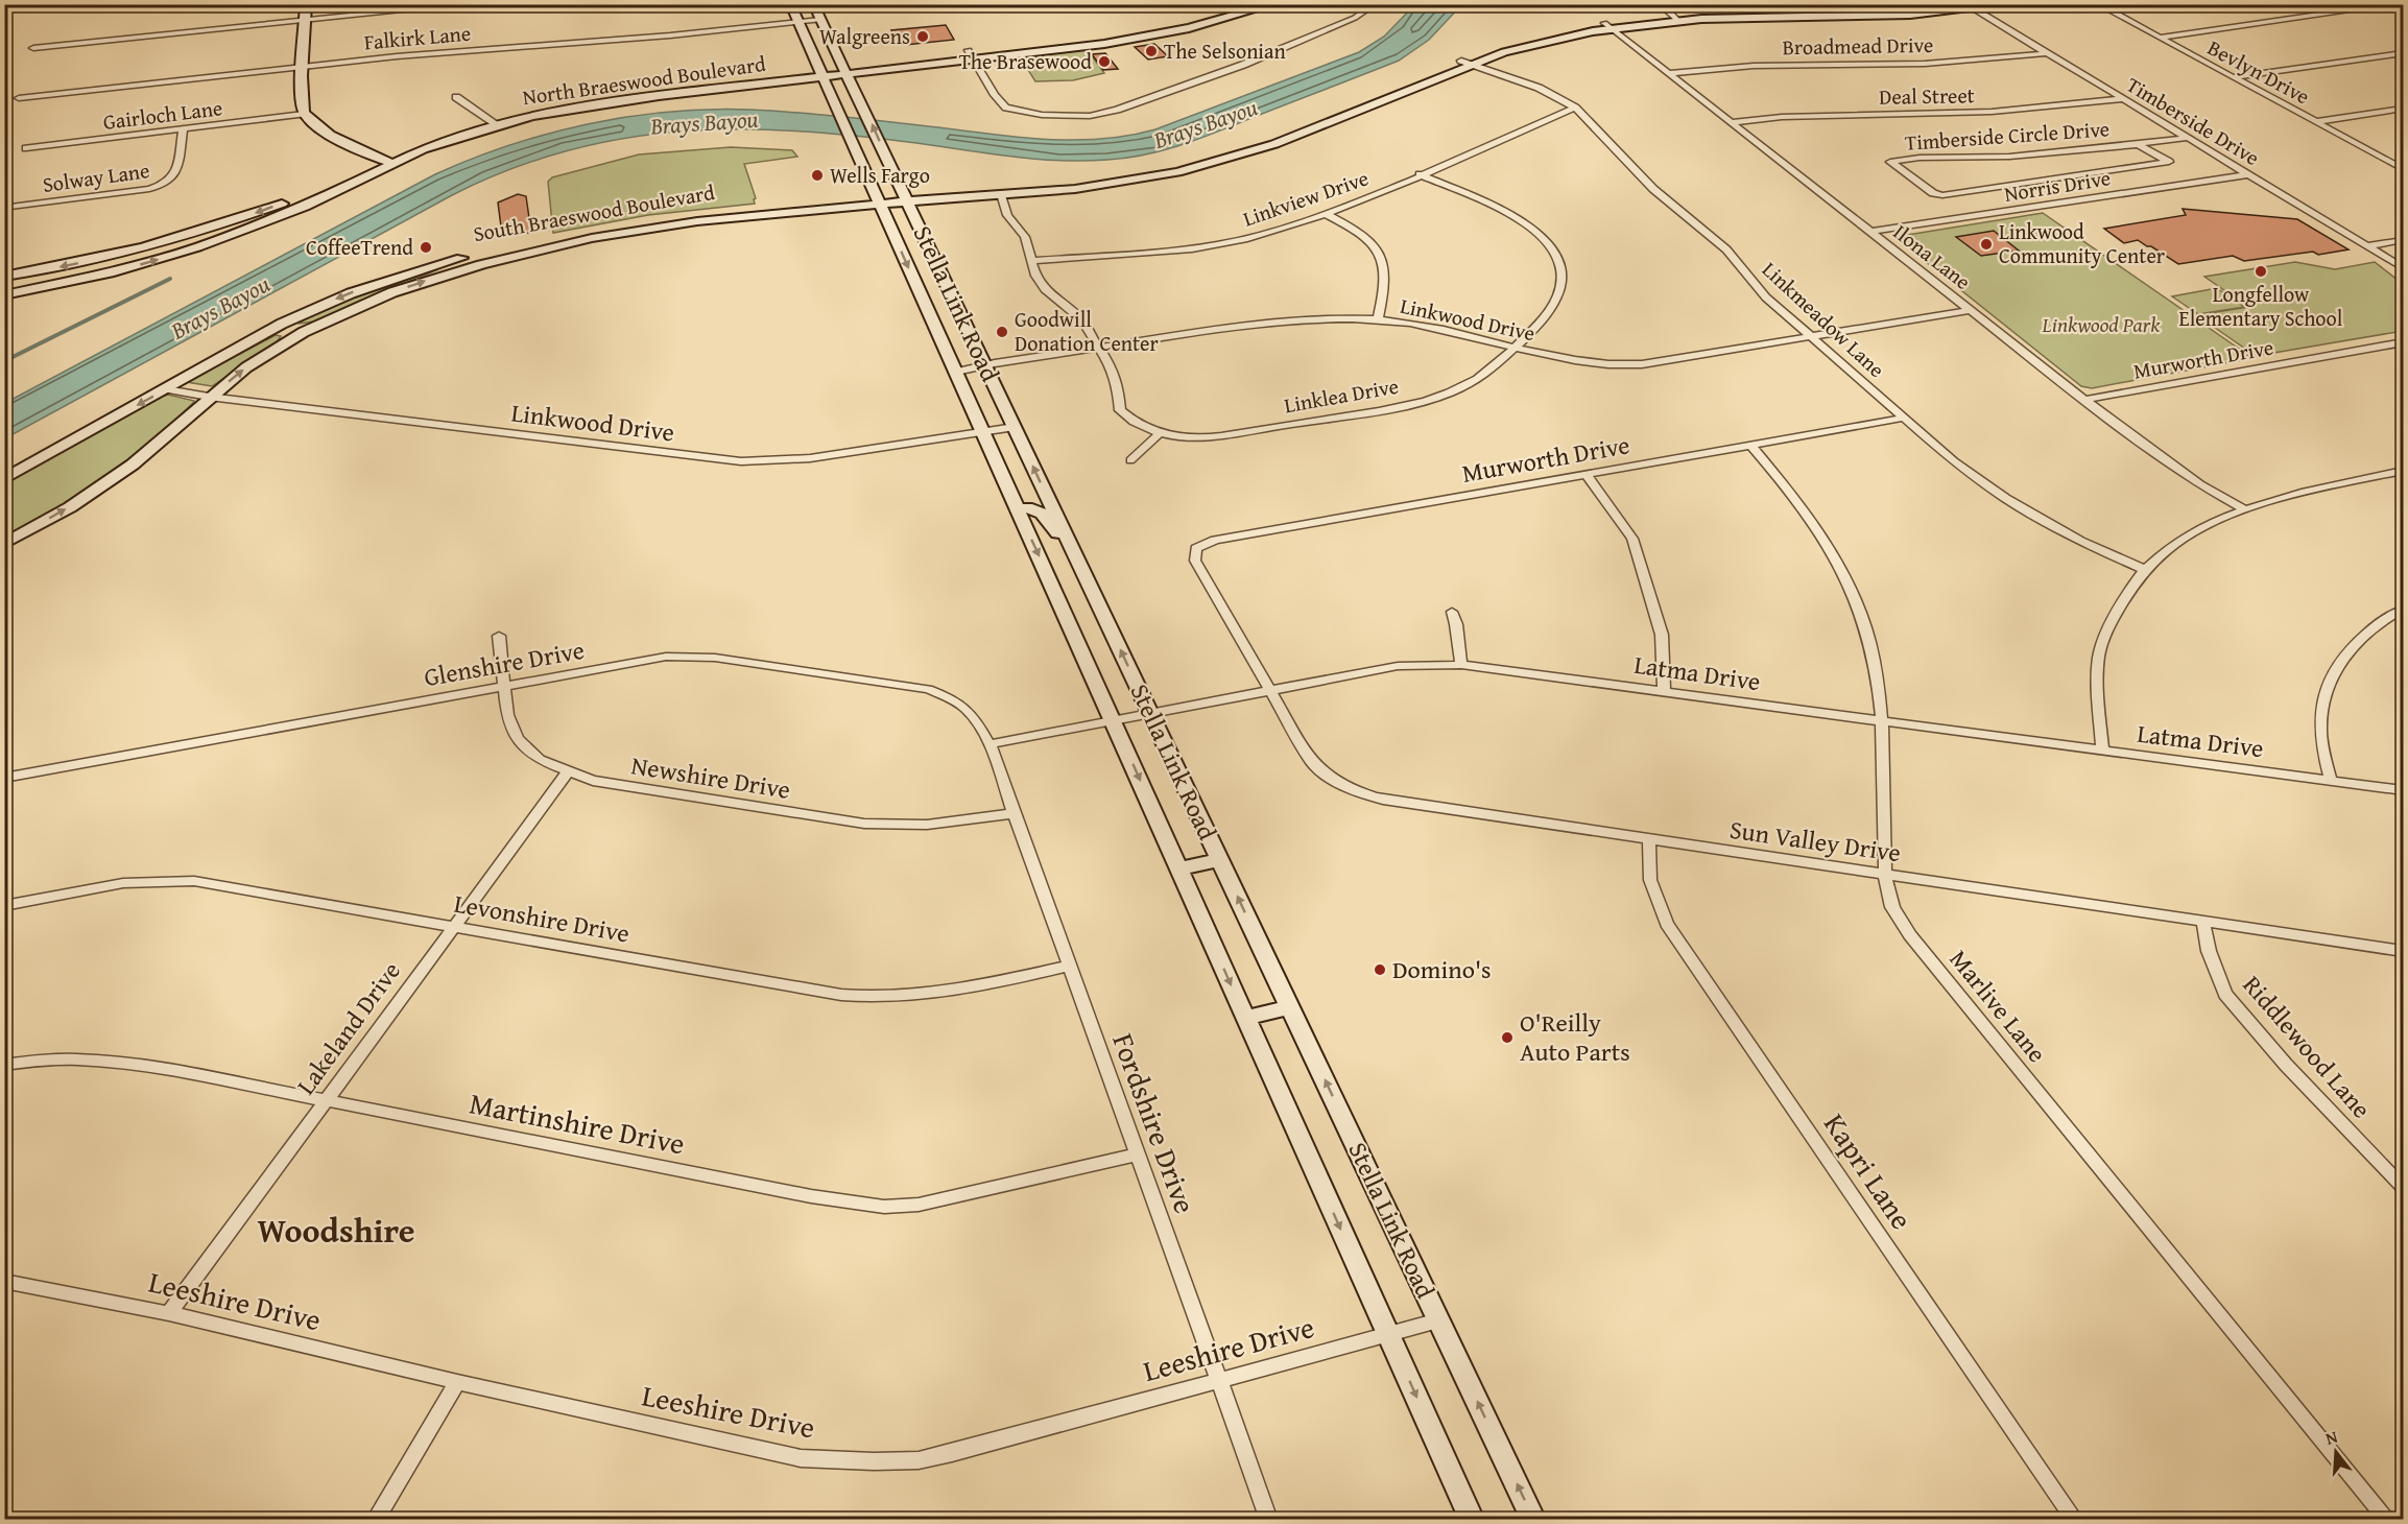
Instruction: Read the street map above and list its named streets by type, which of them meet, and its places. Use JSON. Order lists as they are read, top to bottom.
{
  "streets": {
    "main road": ["North Braeswood Boulevard", "South Braeswood Boulevard", "Stella Link Road"],
    "street": [
      "Falkirk Lane",
      "Broadmead Drive",
      "Bevlyn Drive",
      "Deal Street",
      "Gairloch Lane",
      "Timberside Drive",
      "Timberside Circle Drive",
      "Solway Lane",
      "Norris Drive",
      "Linkview Drive",
      "Ilona Lane",
      "Linkwood Drive",
      "Linkmeadow Lane",
      "Murworth Drive",
      "Linklea Drive",
      "Glenshire Drive",
      "Latma Drive",
      "Newshire Drive",
      "Sun Valley Drive",
      "Levonshire Drive",
      "Marlive Lane",
      "Lakeland Drive",
      "Riddlewood Lane",
      "Martinshire Drive",
      "Fordshire Drive",
      "Kapri Lane",
      "Leeshire Drive"
    ]
  },
  "crossings": [
    ["Falkirk Lane", "Stella Link Road"],
    ["Broadmead Drive", "Timberside Drive"],
    ["Broadmead Drive", "Ilona Lane"],
    ["North Braeswood Boulevard", "Stella Link Road"],
    ["Deal Street", "Timberside Drive"],
    ["Deal Street", "Ilona Lane"],
    ["Gairloch Lane", "Solway Lane"],
    ["Timberside Drive", "Timberside Circle Drive"],
    ["Timberside Drive", "Norris Drive"],
    ["Timberside Drive", "South Braeswood Boulevard"],
    ["Norris Drive", "Ilona Lane"],
    ["Linkview Drive", "Linkmeadow Lane"],
    ["Linkview Drive", "Linklea Drive"],
    ["South Braeswood Boulevard", "Ilona Lane"],
    ["South Braeswood Boulevard", "Stella Link Road"],
    ["South Braeswood Boulevard", "Linkwood Drive"],
    ["South Braeswood Boulevard", "Linkmeadow Lane"],
    ["Ilona Lane", "Linkwood Drive"],
    ["Ilona Lane", "Murworth Drive"],
    ["Stella Link Road", "Linkwood Drive"],
    ["Stella Link Road", "Latma Drive"],
    ["Stella Link Road", "Leeshire Drive"],
    ["Linkwood Drive", "Linkmeadow Lane"],
    ["Linkwood Drive", "Linklea Drive"],
    ["Linkmeadow Lane", "Murworth Drive"],
    ["Murworth Drive", "Sun Valley Drive"],
    ["Murworth Drive", "Marlive Lane"],
    ["Glenshire Drive", "Latma Drive"],
    ["Glenshire Drive", "Newshire Drive"],
    ["Glenshire Drive", "Fordshire Drive"],
    ["Latma Drive", "Sun Valley Drive"],
    ["Latma Drive", "Marlive Lane"],
    ["Latma Drive", "Fordshire Drive"],
    ["Newshire Drive", "Lakeland Drive"],
    ["Newshire Drive", "Fordshire Drive"],
    ["Sun Valley Drive", "Marlive Lane"],
    ["Sun Valley Drive", "Riddlewood Lane"],
    ["Sun Valley Drive", "Kapri Lane"],
    ["Levonshire Drive", "Lakeland Drive"],
    ["Levonshire Drive", "Fordshire Drive"],
    ["Lakeland Drive", "Martinshire Drive"],
    ["Lakeland Drive", "Leeshire Drive"],
    ["Martinshire Drive", "Fordshire Drive"],
    ["Fordshire Drive", "Leeshire Drive"]
  ],
  "districts": ["Woodshire"],
  "water": ["Brays Bayou"],
  "parks": ["Linkwood Park"],
  "places": [
    "Walgreens",
    "The Selsonian",
    "The Brasewood",
    "Wells Fargo",
    "Linkwood Community Center",
    "CoffeeTrend",
    "Longfellow Elementary School",
    "Goodwill Donation Center",
    "Domino's",
    "O'Reilly Auto Parts"
  ],
  "north": "top"
}
